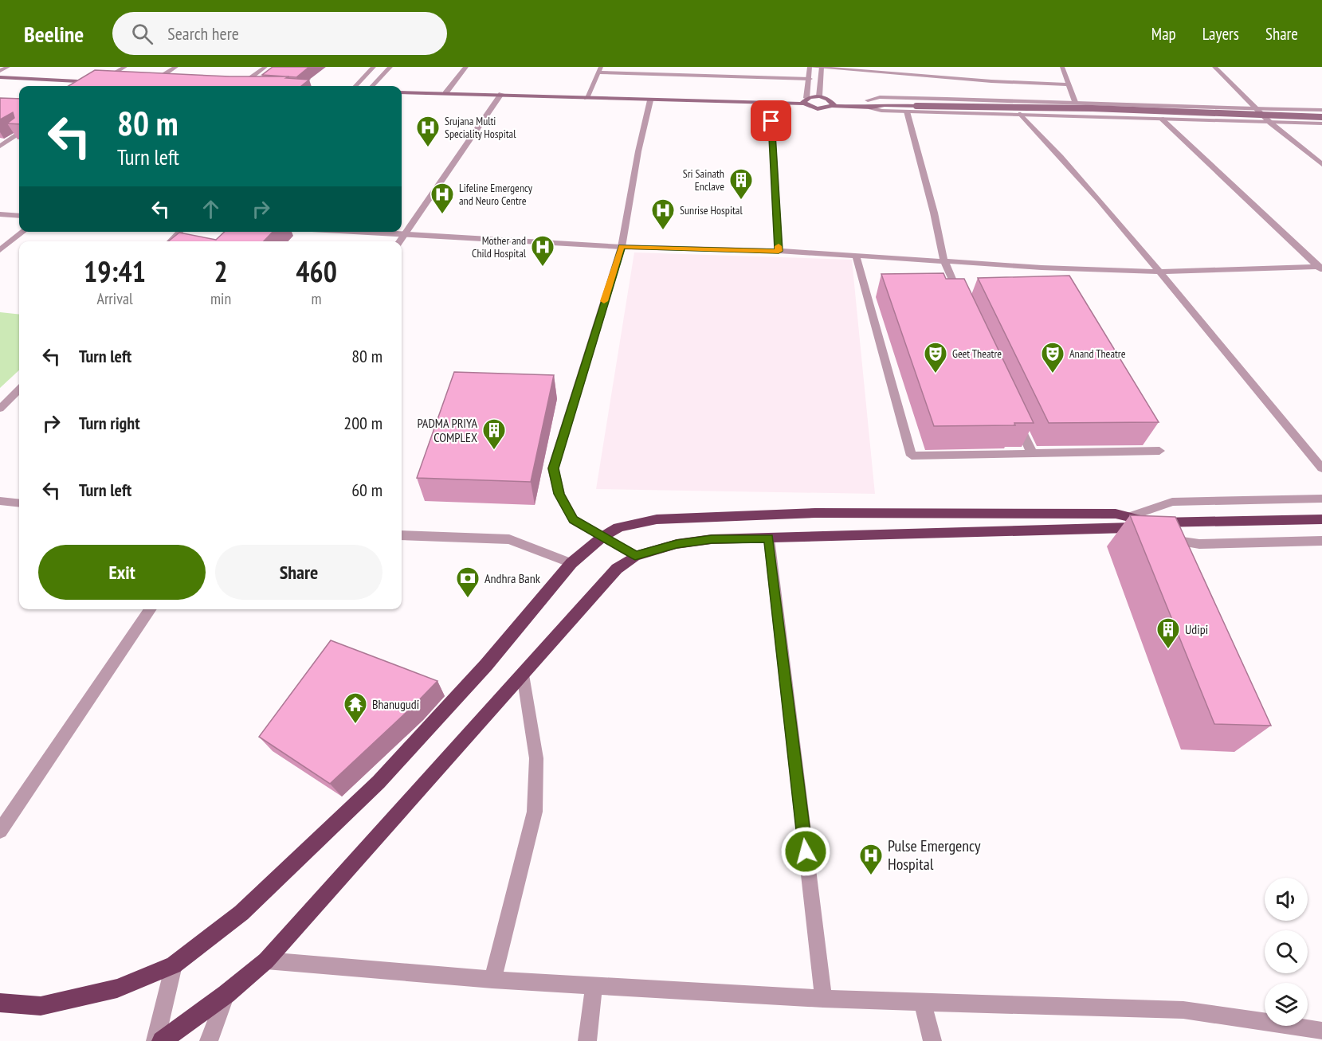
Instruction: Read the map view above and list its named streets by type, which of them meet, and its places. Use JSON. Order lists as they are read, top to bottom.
{
  "places": {
    "hospital": [
      "Srujana Multi Speciality Hospital",
      "Lifeline Emergency and Neuro Centre",
      "Sunrise Hospital",
      "Mother and Child Hospital",
      "Pulse Emergency Hospital"
    ],
    "building": ["Sri Sainath Enclave", "PADMA PRIYA COMPLEX", "Udipi"],
    "theatre": ["Geet Theatre", "Anand Theatre"],
    "bank": ["Andhra Bank"],
    "temple": ["Bhanugudi"]
  },
  "page": {
    "header": "Beeline",
    "search": "Search here",
    "nav": ["Map", "Layers", "Share"],
    "turn": ["80 m", "Turn left"],
    "eta": [
      "19:41",
      "Arrival",
      "2",
      "min",
      "460",
      "m"
    ],
    "list": [
      {
        "name": "Turn left",
        "value": "80 m"
      },
      {
        "name": "Turn right",
        "value": "200 m"
      },
      {
        "name": "Turn left",
        "value": "60 m"
      }
    ],
    "buttons": ["Exit", "Share"]
  }
}
